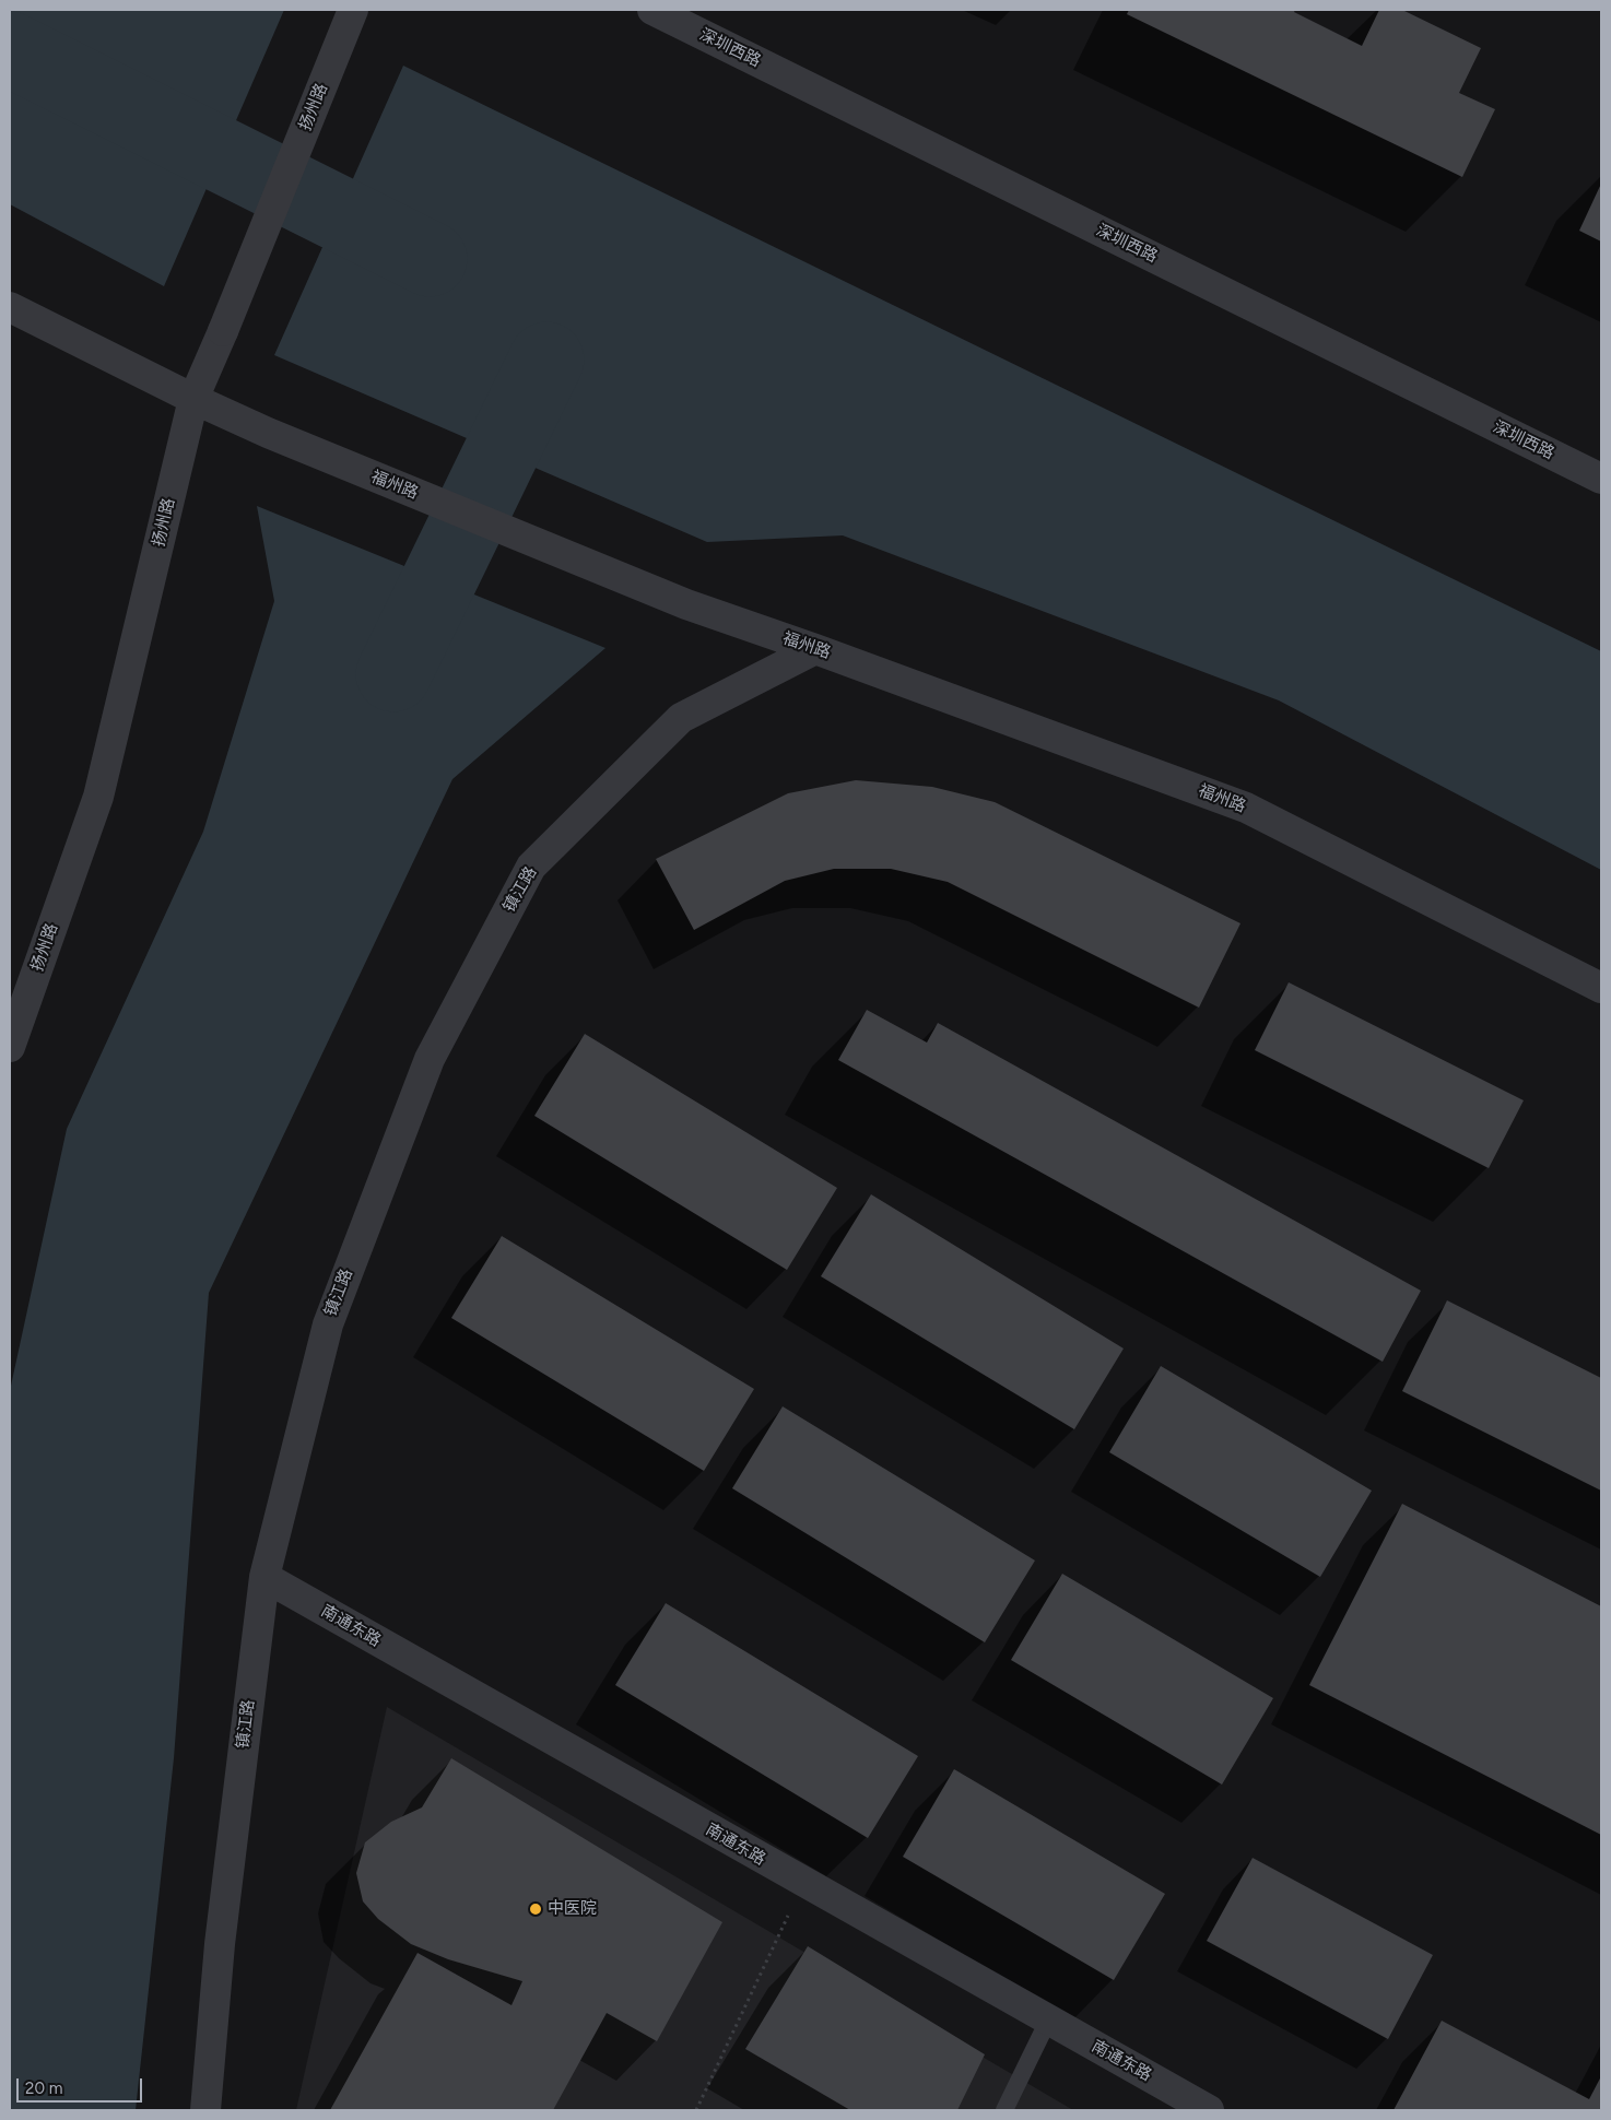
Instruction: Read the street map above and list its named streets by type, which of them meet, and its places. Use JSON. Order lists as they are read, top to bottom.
{
  "streets": {
    "street": [
      "深圳西路",
      "扬州路",
      "福州路",
      "镇江路",
      "南通东路"
    ]
  },
  "crossings": [
    ["扬州路", "福州路"],
    ["福州路", "镇江路"],
    ["镇江路", "南通东路"]
  ],
  "places": ["中医院"],
  "scale_bar": "20 m"
}
